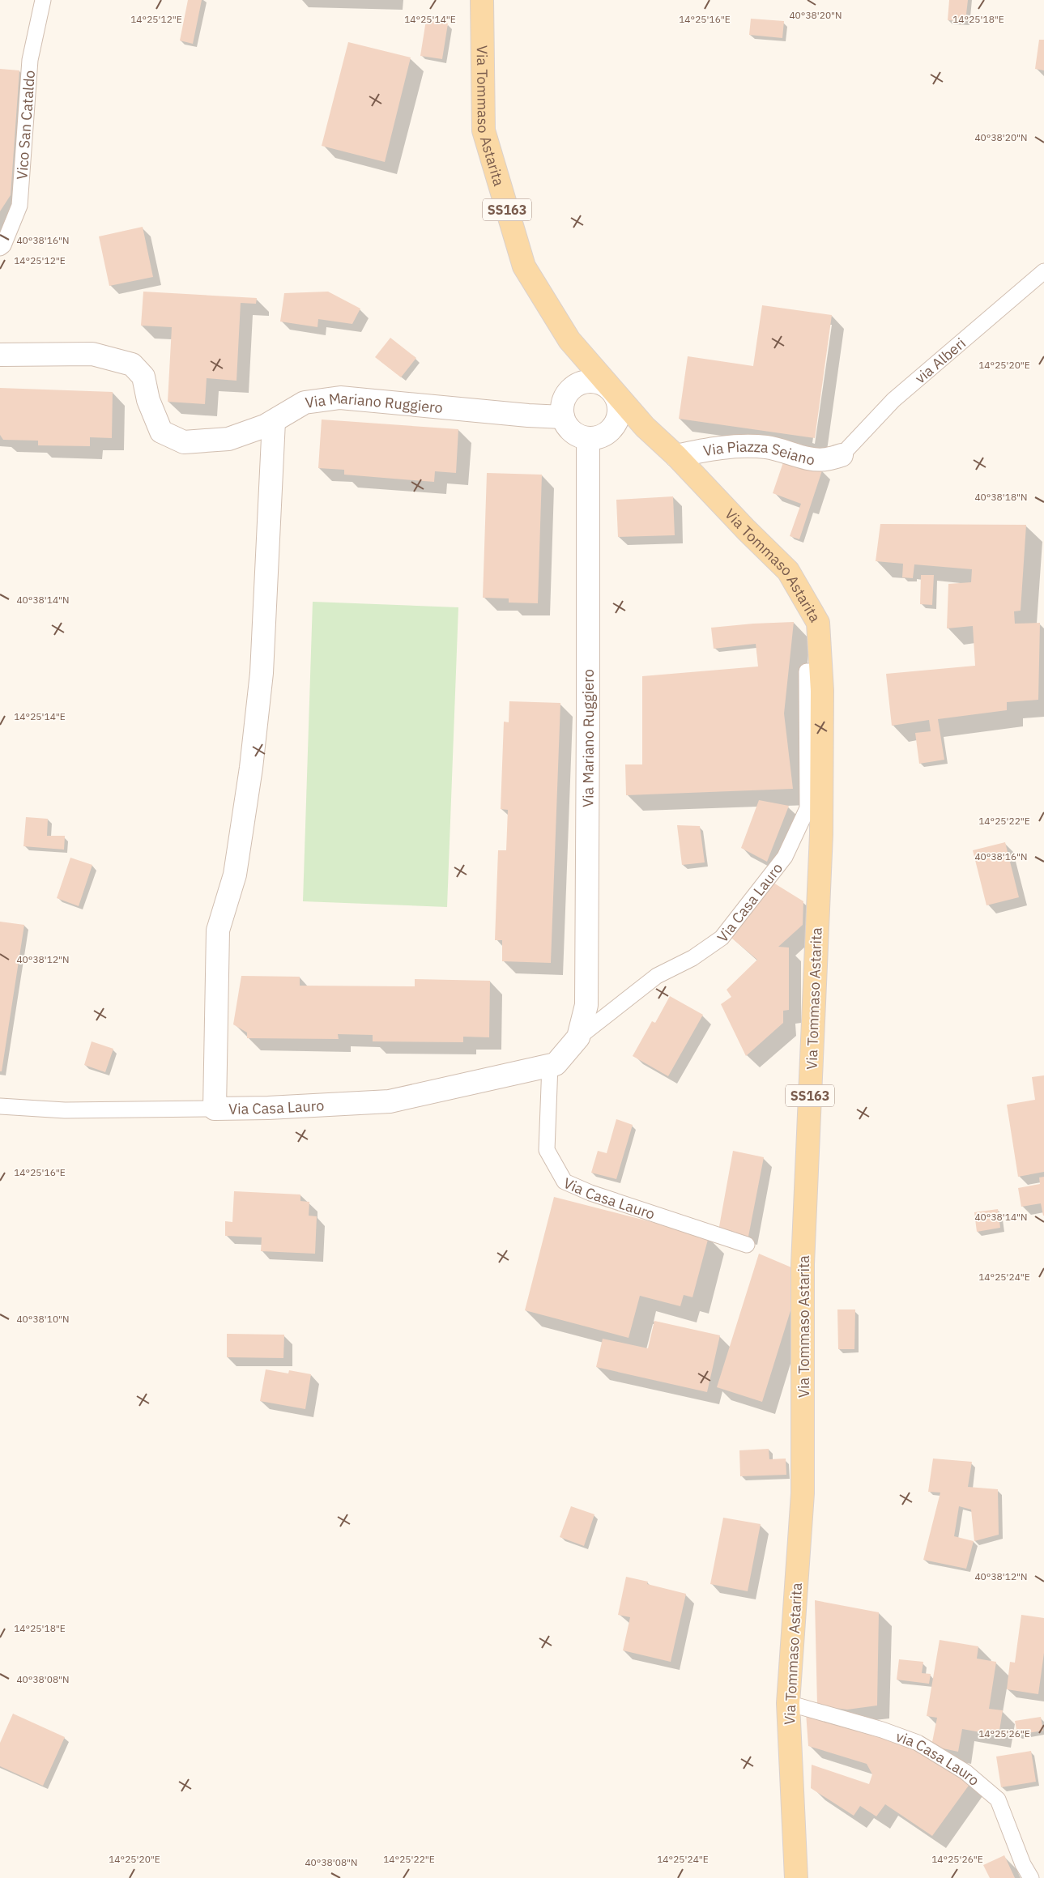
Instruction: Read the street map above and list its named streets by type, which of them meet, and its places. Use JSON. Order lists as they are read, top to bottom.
{
  "streets": {
    "main road": ["Via Tommaso Astarita", "SS163"],
    "street": ["Via Mariano Ruggiero", "Via Piazza Seiano", "Via Casa Lauro"],
    "lane": ["Vico San Cataldo", "via Alberi", "via Casa Lauro"]
  },
  "crossings": [
    ["Via Tommaso Astarita", "Via Mariano Ruggiero"],
    ["Via Tommaso Astarita", "Via Piazza Seiano"],
    ["Via Tommaso Astarita", "Via Casa Lauro"],
    ["Via Tommaso Astarita", "via Casa Lauro"],
    ["via Alberi", "Via Piazza Seiano"],
    ["Via Mariano Ruggiero", "Via Casa Lauro"]
  ],
  "coordinates": [
    "40°38'20\"N",
    "14°25'12\"E",
    "14°25'14\"E",
    "14°25'16\"E",
    "14°25'18\"E",
    "40°38'16\"N",
    "14°25'20\"E",
    "40°38'18\"N",
    "40°38'14\"N",
    "14°25'22\"E",
    "40°38'12\"N",
    "14°25'24\"E",
    "40°38'10\"N",
    "40°38'08\"N",
    "14°25'26\"E"
  ]
}
